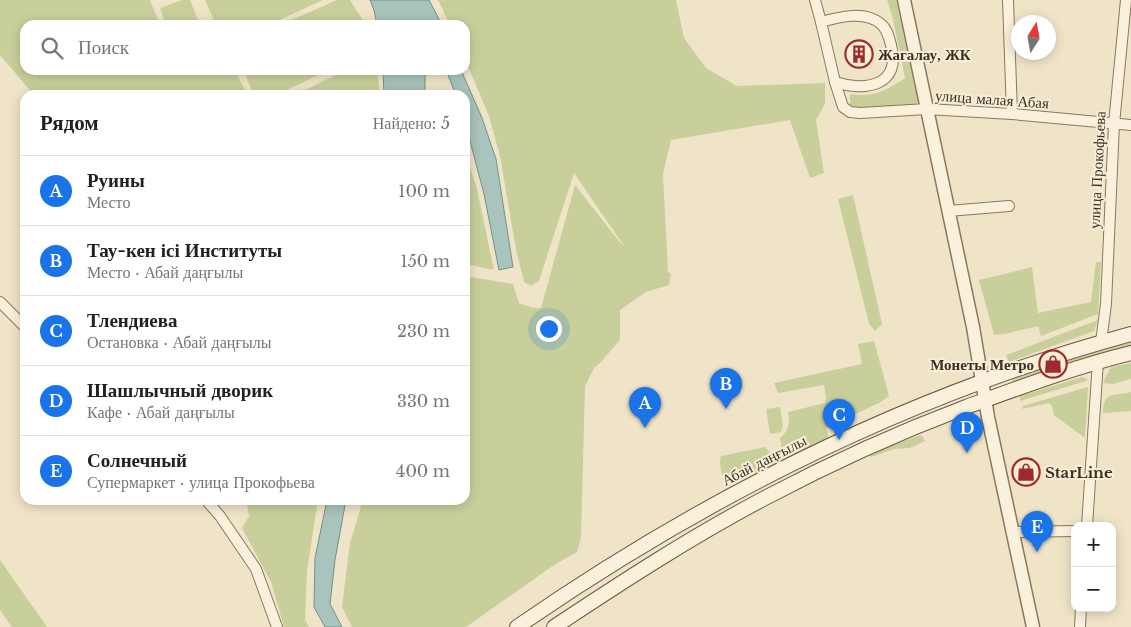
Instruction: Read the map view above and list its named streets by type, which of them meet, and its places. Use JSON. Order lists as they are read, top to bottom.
{
  "streets": {
    "main road": ["Абай даңғылы"],
    "street": ["улица малая Абая", "улица Прокофьева"]
  },
  "crossings": [
    ["улица малая Абая", "улица Прокофьева"],
    ["улица Прокофьева", "Абай даңғылы"]
  ],
  "places": {
    "building": ["Жагалау, ЖК"],
    "shop": ["Монеты Метро", "StarLine"]
  },
  "north": "top",
  "page": {
    "search": "Поиск",
    "heading": ["Рядом", "Найдено: 5"],
    "list": [
      {
        "mark": "A",
        "name": "Руины",
        "note": "Место",
        "value": "100 m"
      },
      {
        "mark": "B",
        "name": "Тау-кен ісі Институты",
        "note": "Место · Абай даңғылы",
        "value": "150 m"
      },
      {
        "mark": "C",
        "name": "Тлендиева",
        "note": "Остановка · Абай даңғылы",
        "value": "230 m"
      },
      {
        "mark": "D",
        "name": "Шашлычный дворик",
        "note": "Кафе · Абай даңғылы",
        "value": "330 m"
      },
      {
        "mark": "E",
        "name": "Солнечный",
        "note": "Супермаркет · улица Прокофьева",
        "value": "400 m"
      }
    ],
    "pins": [
      "B",
      "A",
      "C",
      "D",
      "E"
    ],
    "map_buttons": ["+", "−"]
  }
}
